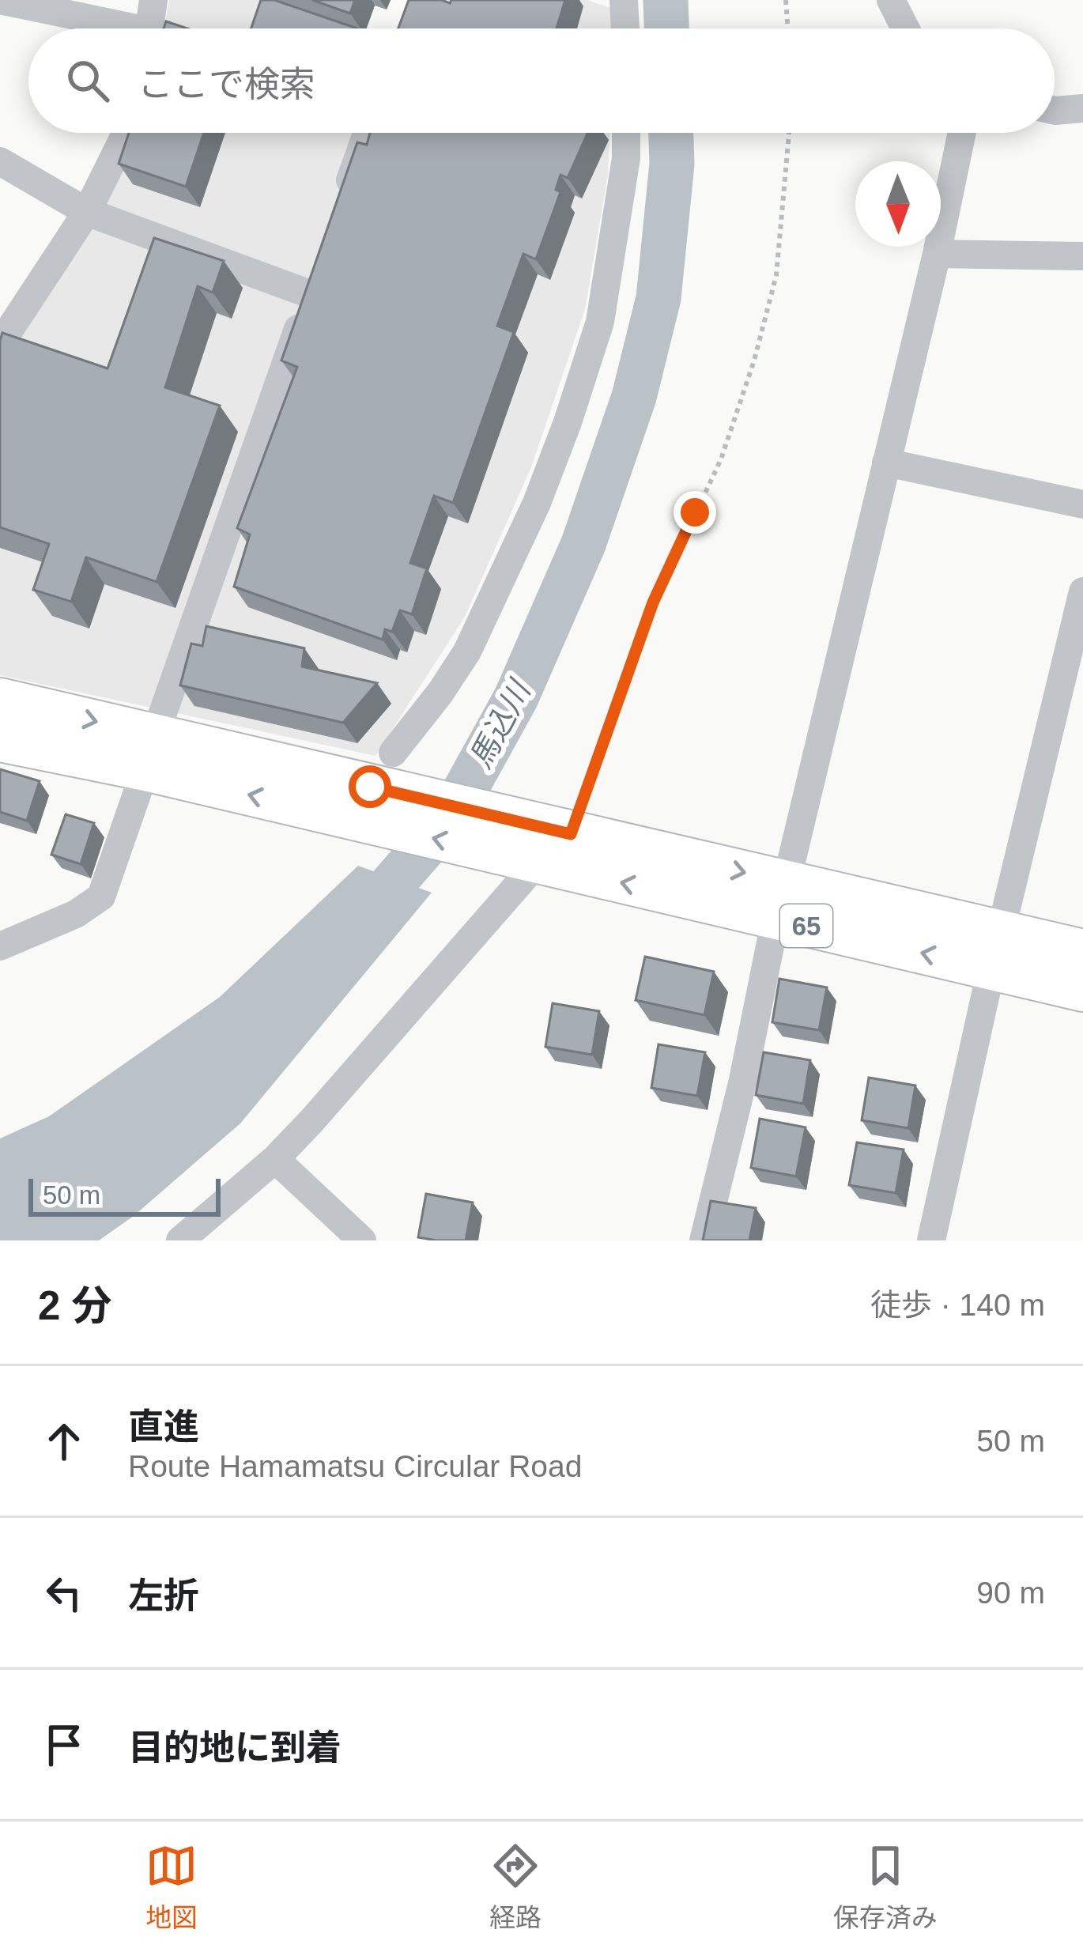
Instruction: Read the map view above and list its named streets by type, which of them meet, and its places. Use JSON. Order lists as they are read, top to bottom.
{
  "streets": {
    "main road": ["65"]
  },
  "water": ["馬込川"],
  "scale_bar": "50 m",
  "north": "bottom",
  "page": {
    "search": "ここで検索",
    "scale": "50 m",
    "heading": ["2 分", "徒歩 · 140 m"],
    "list": [
      ["直進", "Route Hamamatsu Circular Road", "50 m"],
      ["左折", "90 m"],
      "目的地に到着"
    ],
    "nav": ["地図", "経路", "保存済み"]
  }
}
